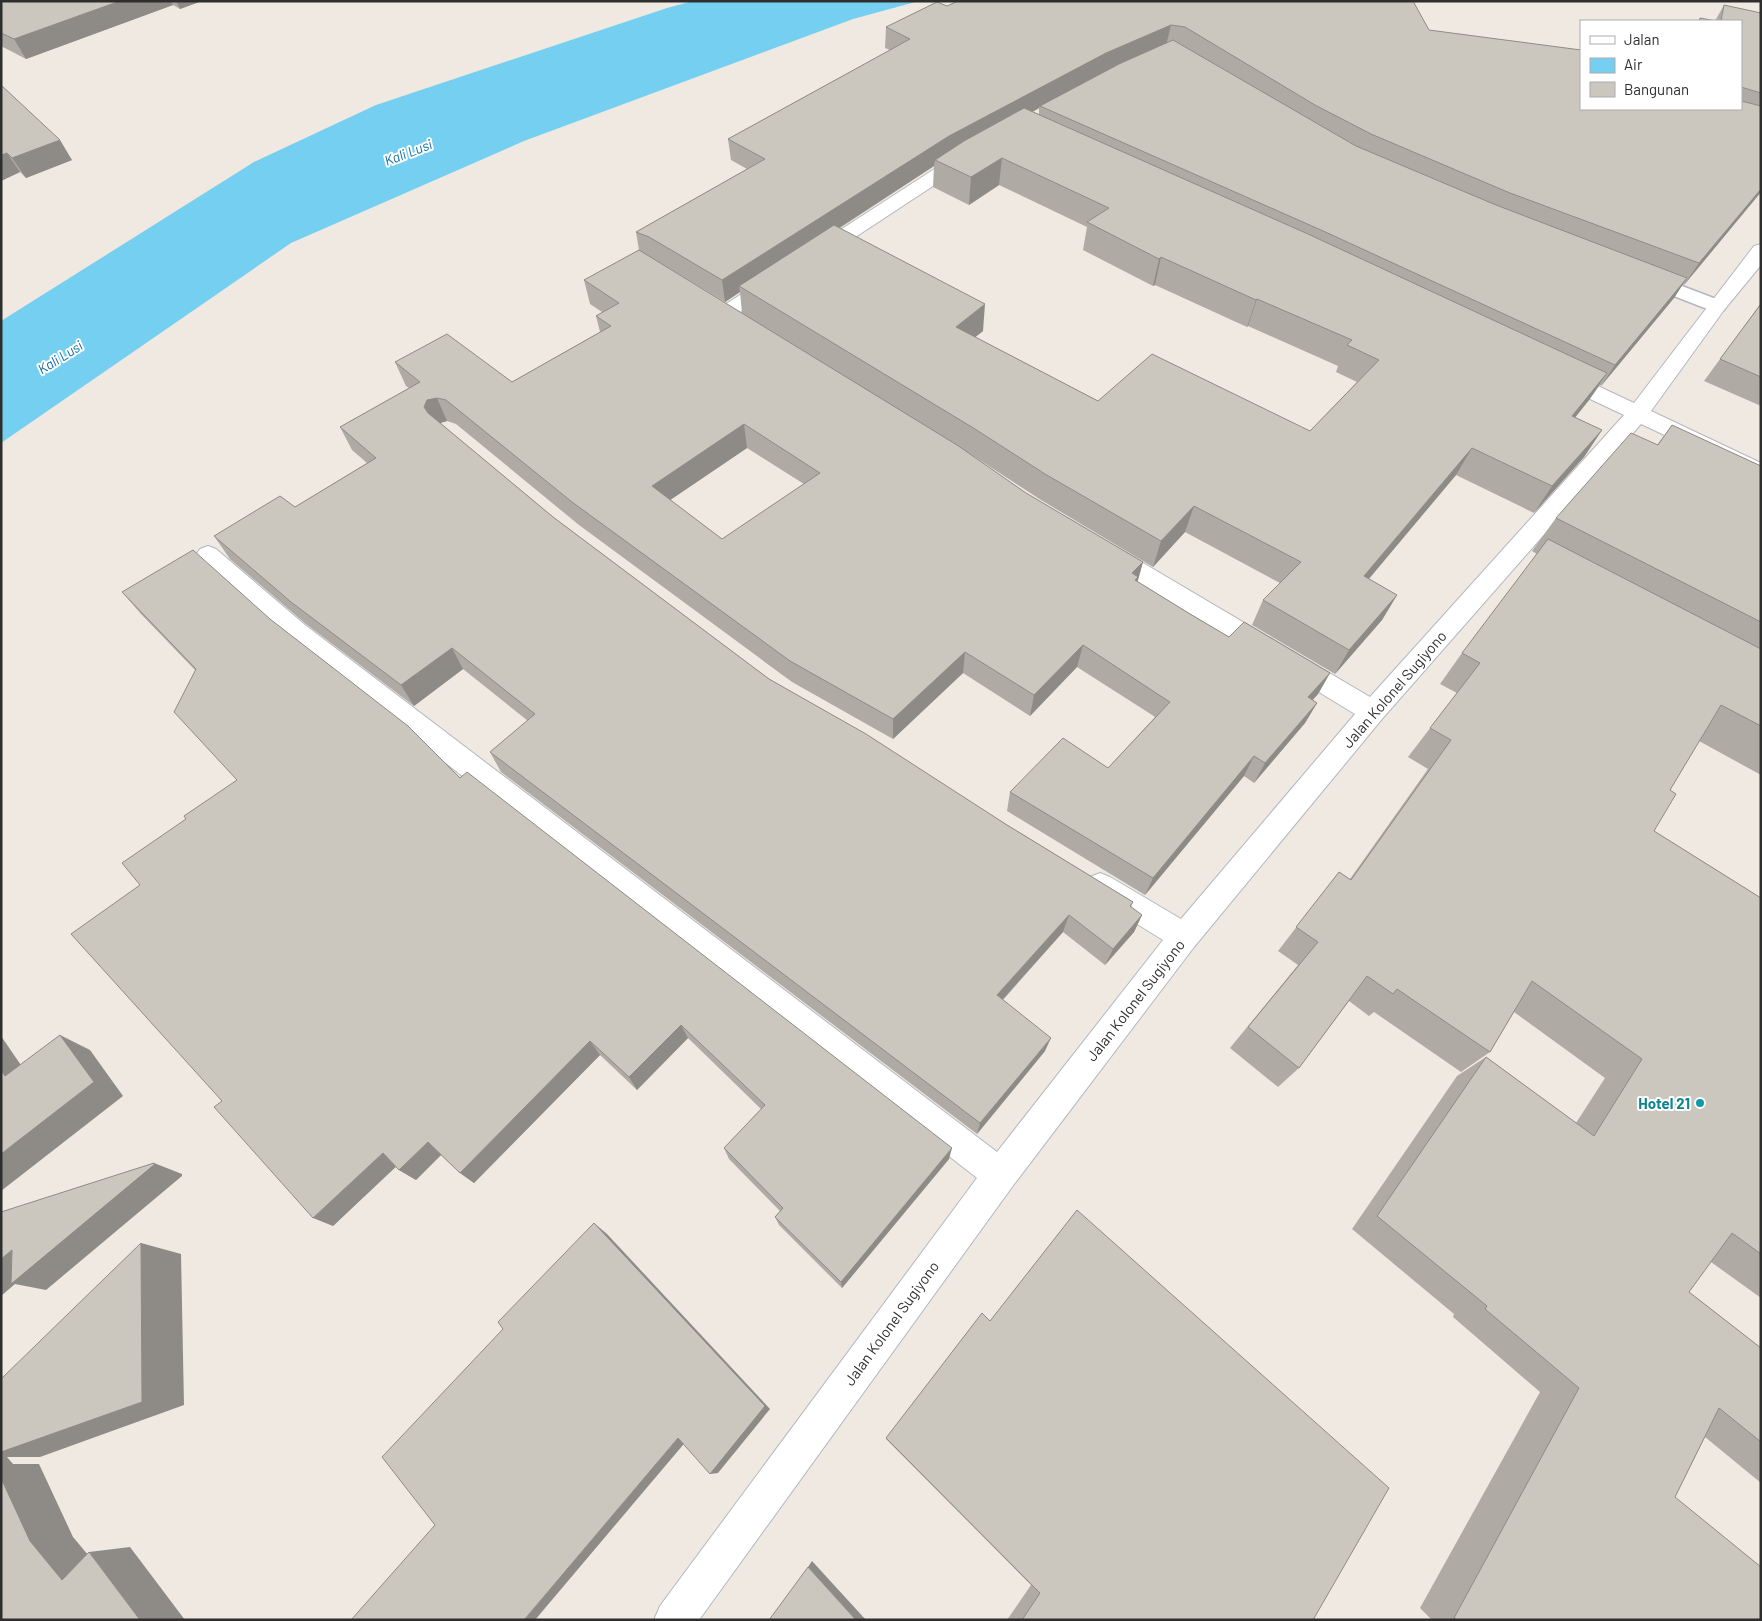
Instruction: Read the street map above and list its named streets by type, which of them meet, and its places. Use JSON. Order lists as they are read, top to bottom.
{
  "streets": {
    "street": ["Jalan Kolonel Sugiyono"]
  },
  "water": ["Kali Lusi"],
  "places": ["Hotel 21"],
  "legend": ["Jalan", "Air", "Bangunan"]
}
